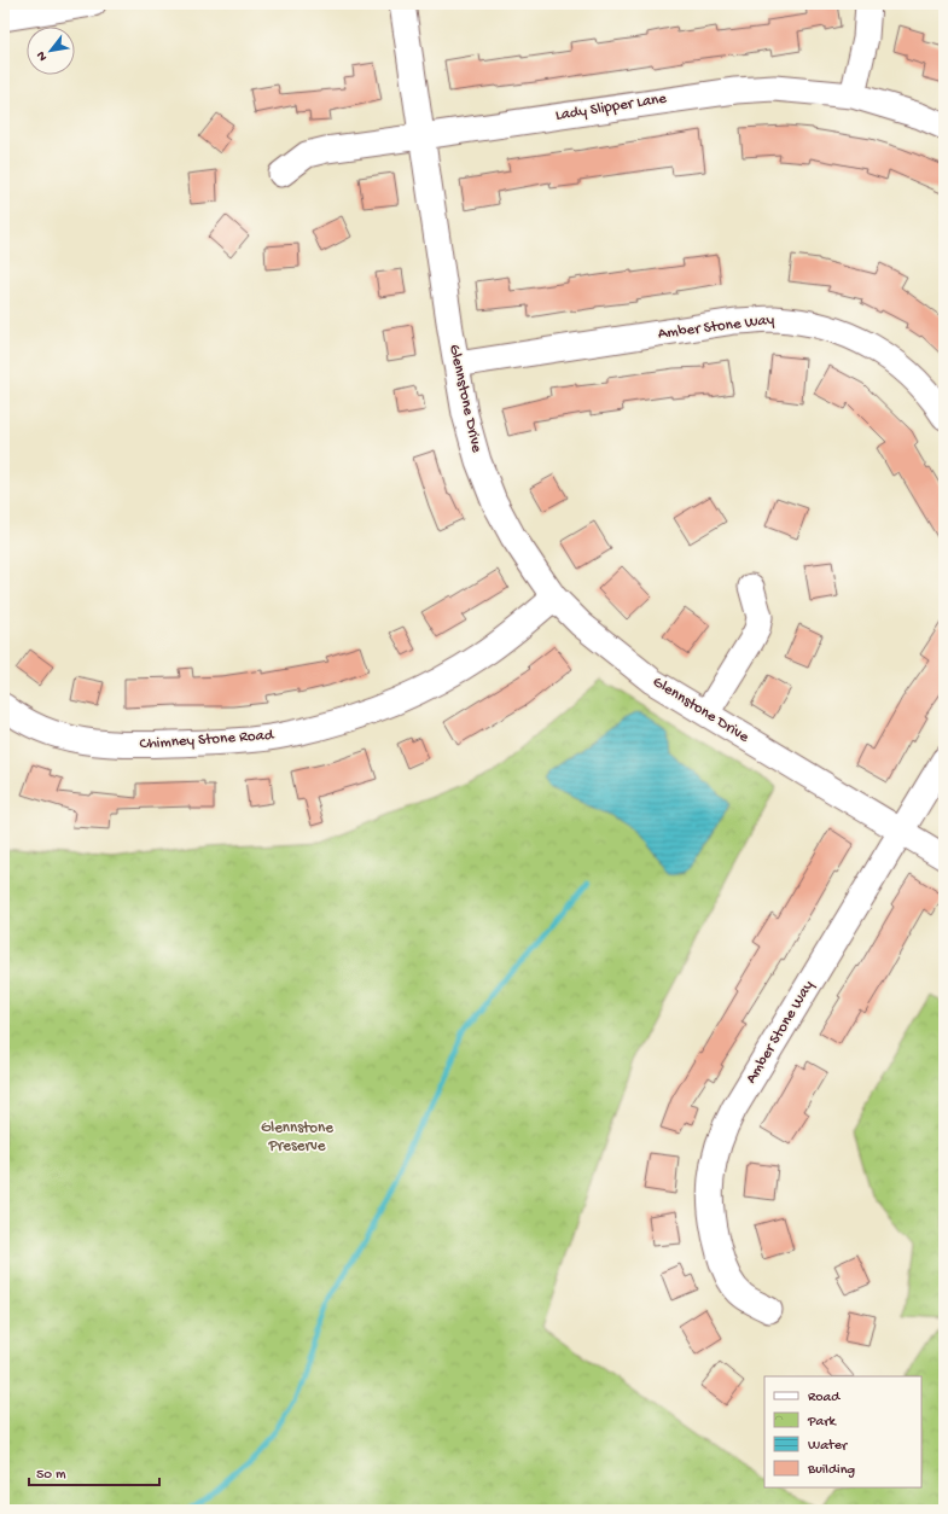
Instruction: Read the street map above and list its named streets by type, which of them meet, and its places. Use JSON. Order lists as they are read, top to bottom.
{
  "streets": {
    "street": [
      "Lady Slipper Lane",
      "Amber Stone Way",
      "Glennstone Drive",
      "Chimney Stone Road"
    ]
  },
  "crossings": [
    ["Lady Slipper Lane", "Glennstone Drive"],
    ["Amber Stone Way", "Glennstone Drive"],
    ["Glennstone Drive", "Chimney Stone Road"]
  ],
  "parks": ["Glennstone Preserve"],
  "legend": [
    "Road",
    "Park",
    "Water",
    "Building"
  ],
  "scale_bar": "50 m",
  "north": "bottom left"
}
